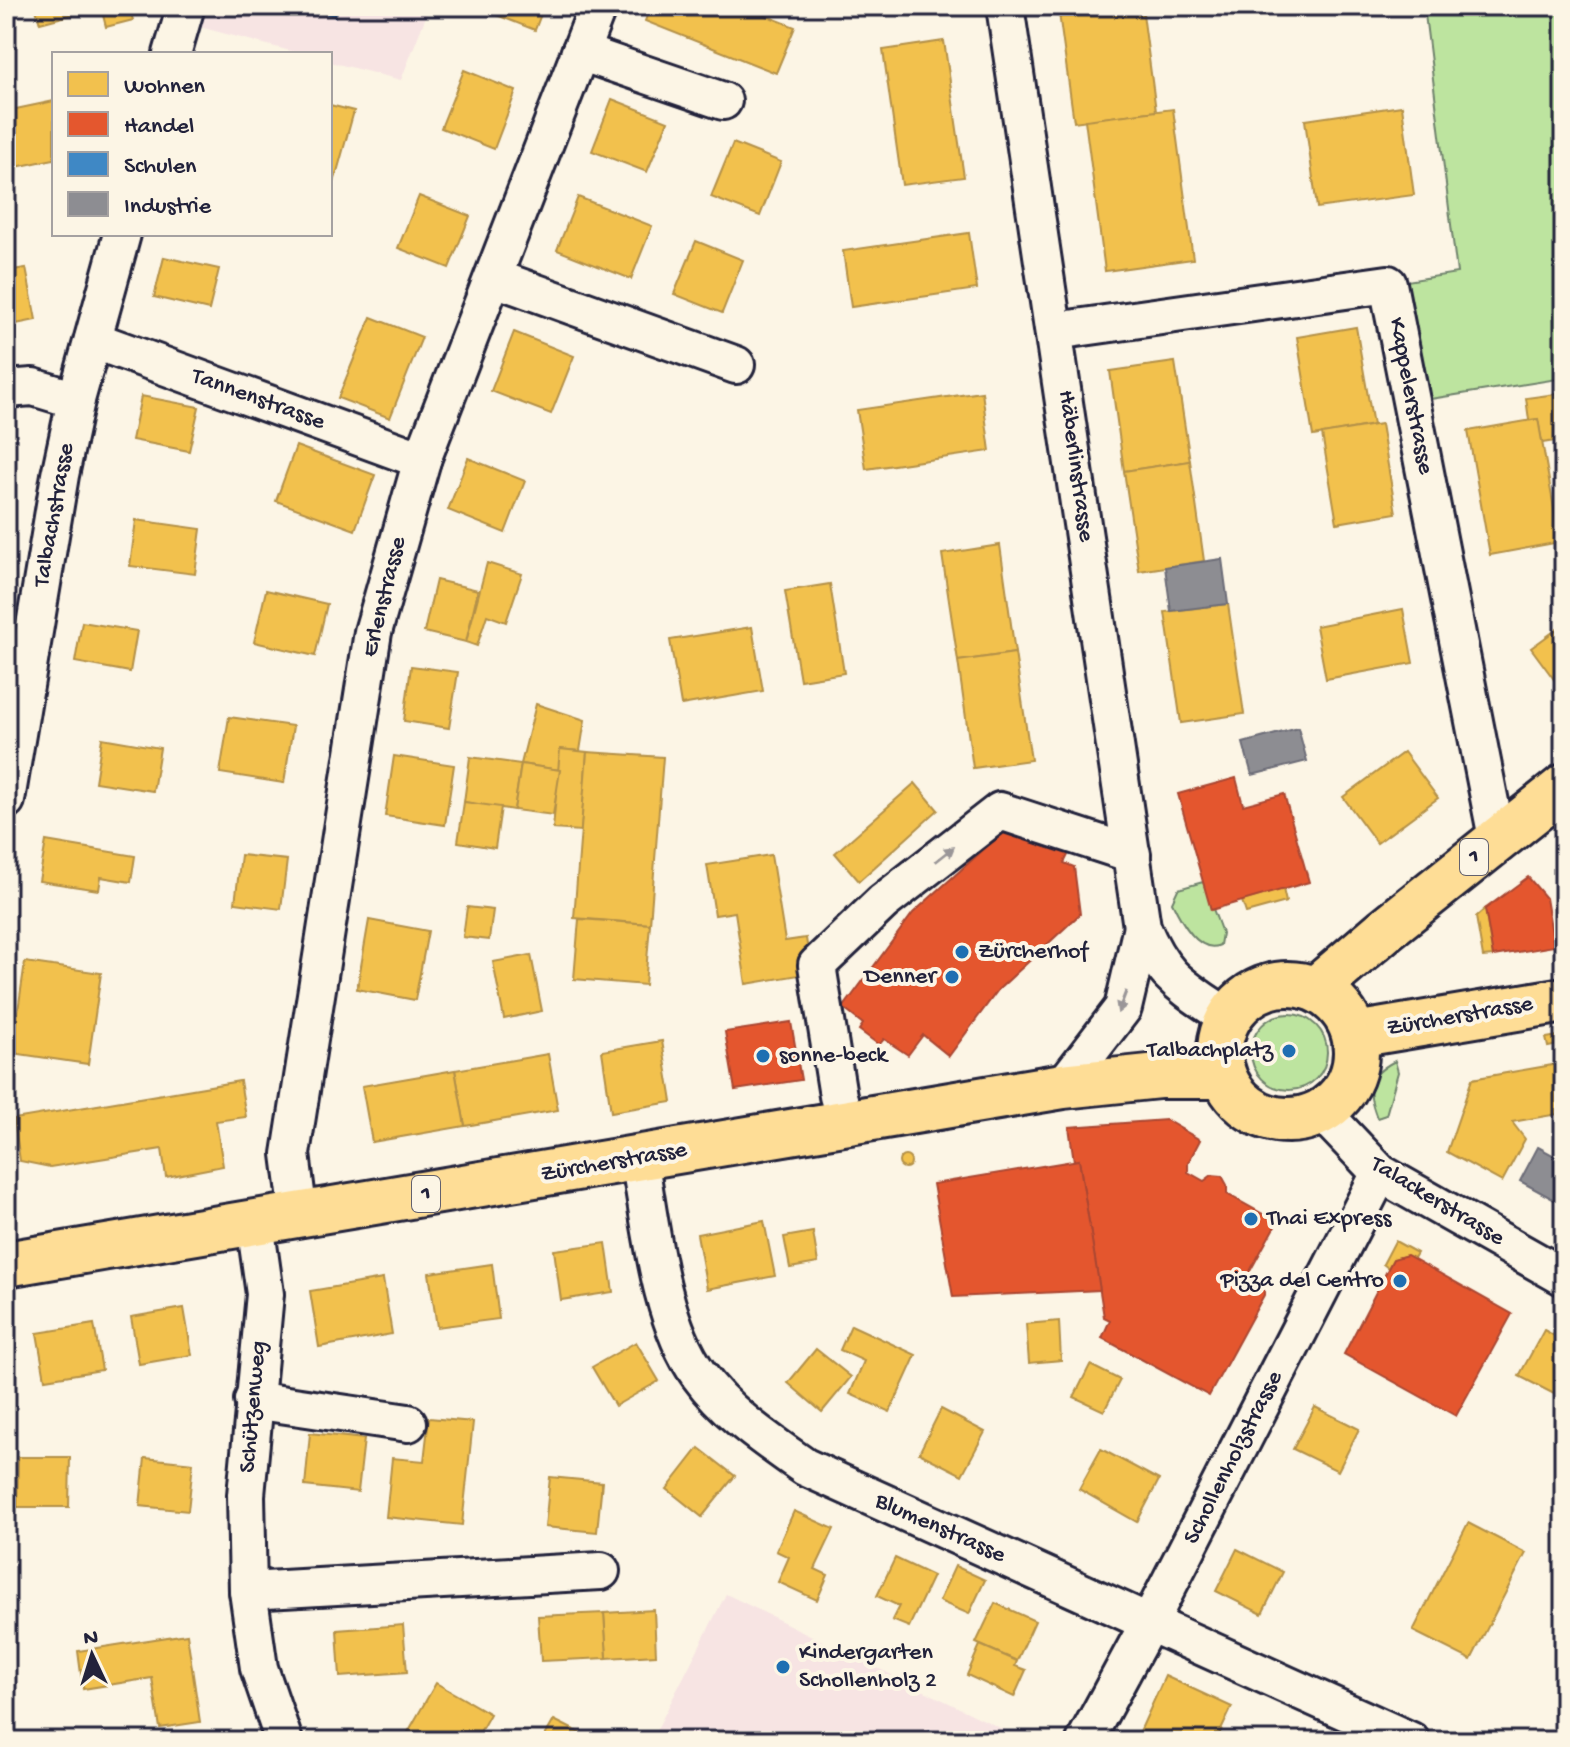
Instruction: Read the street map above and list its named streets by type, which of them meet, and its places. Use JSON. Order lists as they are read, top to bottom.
{
  "streets": {
    "main road": ["1", "Zürcherstrasse"],
    "street": [
      "Kappelerstrasse",
      "Tannenstrasse",
      "Häberlinstrasse",
      "Talbachstrasse",
      "Erlenstrasse",
      "Talackerstrasse",
      "Schützenweg",
      "Schollenholzstrasse",
      "Blumenstrasse"
    ]
  },
  "crossings": [
    ["Kappelerstrasse", "Häberlinstrasse"],
    ["Kappelerstrasse", "1"],
    ["Tannenstrasse", "Talbachstrasse"],
    ["Tannenstrasse", "Erlenstrasse"],
    ["Häberlinstrasse", "1"],
    ["Häberlinstrasse", "Zürcherstrasse"],
    ["Häberlinstrasse", "Talackerstrasse"],
    ["Erlenstrasse", "Zürcherstrasse"],
    ["1", "Zürcherstrasse"],
    ["1", "Talackerstrasse"],
    ["Zürcherstrasse", "Talackerstrasse"],
    ["Zürcherstrasse", "Schützenweg"],
    ["Zürcherstrasse", "Blumenstrasse"],
    ["Talackerstrasse", "Schollenholzstrasse"],
    ["Schollenholzstrasse", "Blumenstrasse"]
  ],
  "places": [
    "Zürcherhof",
    "Denner",
    "Talbachplatz",
    "sonne-beck",
    "Thai Express",
    "Pizza del Centro",
    "Kindergarten Schollenholz 2"
  ],
  "legend": [
    "Wohnen",
    "Handel",
    "Schulen",
    "Industrie"
  ],
  "north": "top"
}
